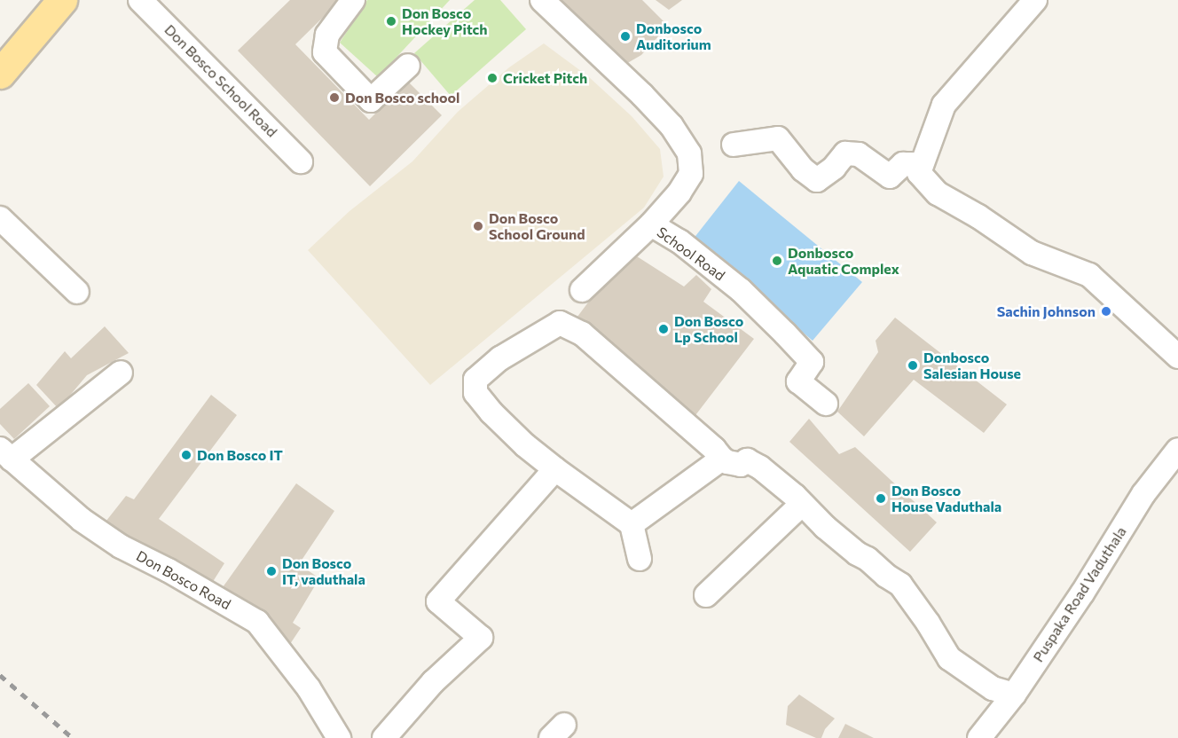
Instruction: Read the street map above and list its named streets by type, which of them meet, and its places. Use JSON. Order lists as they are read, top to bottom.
{
  "streets": {
    "street": [
      "Don Bosco School Road",
      "School Road",
      "Don Bosco Road",
      "Puspaka Road Vaduthala"
    ]
  },
  "places": [
    "Don Bosco Hockey Pitch",
    "Donbosco Auditorium",
    "Cricket Pitch",
    "Don Bosco school",
    "Don Bosco School Ground",
    "Donbosco Aquatic Complex",
    "Sachin Johnson",
    "Don Bosco Lp School",
    "Donbosco Salesian House",
    "Don Bosco IT",
    "Don Bosco House Vaduthala",
    "Don Bosco IT, vaduthala"
  ]
}
